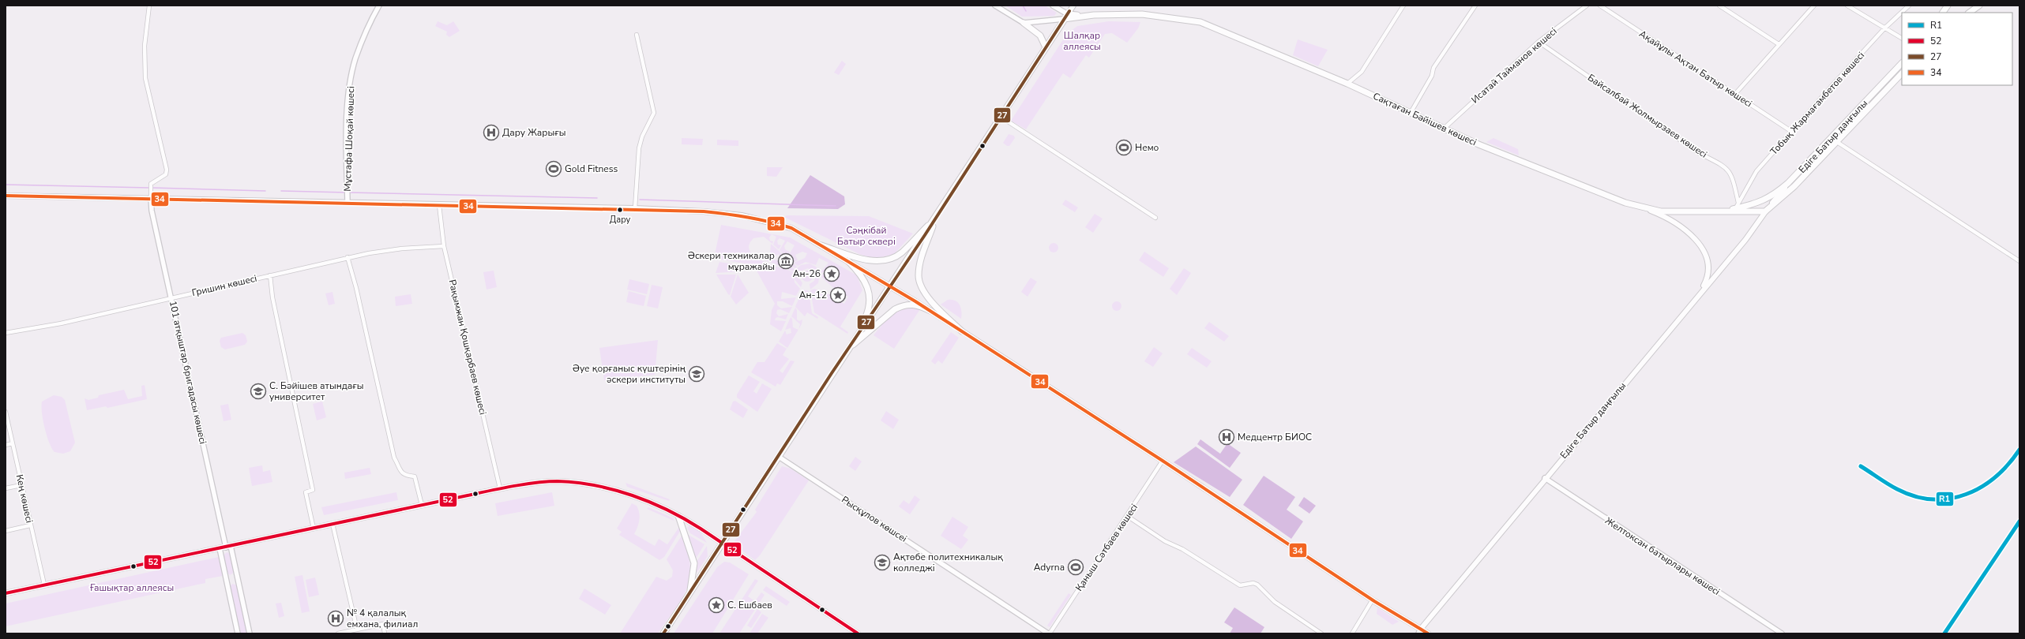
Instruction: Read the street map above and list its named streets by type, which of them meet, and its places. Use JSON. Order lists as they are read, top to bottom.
{
  "streets": {
    "main road": ["Сақтаған Бәйішев көшесі", "Едіге Батыр даңғылы"],
    "street": [
      "Исатай Тайманов көшесі",
      "Ақайұлы Ақтан Батыр көшесі",
      "Тобық Жармағамбетов көшесі",
      "Байсалбай Жолмырзаев көшесі",
      "Мұстафа Шоқай көшесі",
      "Гришин көшесі",
      "Рақымжан Қошқарбаев көшесі",
      "101 атқыштар бригадасы көшесі",
      "Кең көшесі",
      "Рысқұлов көшсеі",
      "Қаныш Сәтбаев көшесі",
      "Желтоксан батырлары көшесі"
    ]
  },
  "crossings": [
    ["Исатай Тайманов көшесі", "Байсалбай Жолмырзаев көшесі"],
    ["Исатай Тайманов көшесі", "Сақтаған Бәйішев көшесі"],
    ["Ақайұлы Ақтан Батыр көшесі", "Тобық Жармағамбетов көшесі"],
    ["Тобық Жармағамбетов көшесі", "Байсалбай Жолмырзаев көшесі"],
    ["Сақтаған Бәйішев көшесі", "Едіге Батыр даңғылы"],
    ["Едіге Батыр даңғылы", "Желтоксан батырлары көшесі"],
    ["Гришин көшесі", "Рақымжан Қошқарбаев көшесі"],
    ["Гришин көшесі", "101 атқыштар бригадасы көшесі"],
    ["Рысқұлов көшсеі", "Қаныш Сәтбаев көшесі"]
  ],
  "parks": ["Шалқар аллеясы", "Сәңкібай Батыр сквері", "Ғашықтар аллеясы"],
  "places": {
    "hospital": ["Дару Жарығы", "Медцентр БИОС", "№ 4 қалалық емхана, филиал"],
    "sports": ["Немо", "Gold Fitness", "Adyrna"],
    "other": ["Дару"],
    "museum": ["Әскери техникалар мұражайы"],
    "place": ["Ан-26", "Ан-12", "С. Ешбаев"],
    "school or university": ["Әуе қорғаныс күштерінің әскери институты", "С. Бәйішев атындағы университет", "Ақтөбе политехникалық колледжі"]
  },
  "lines": [
    "transit line 27",
    "transit line 34",
    "transit line R1",
    "transit line 52"
  ],
  "legend": [
    "R1",
    "52",
    "27",
    "34"
  ]
}
